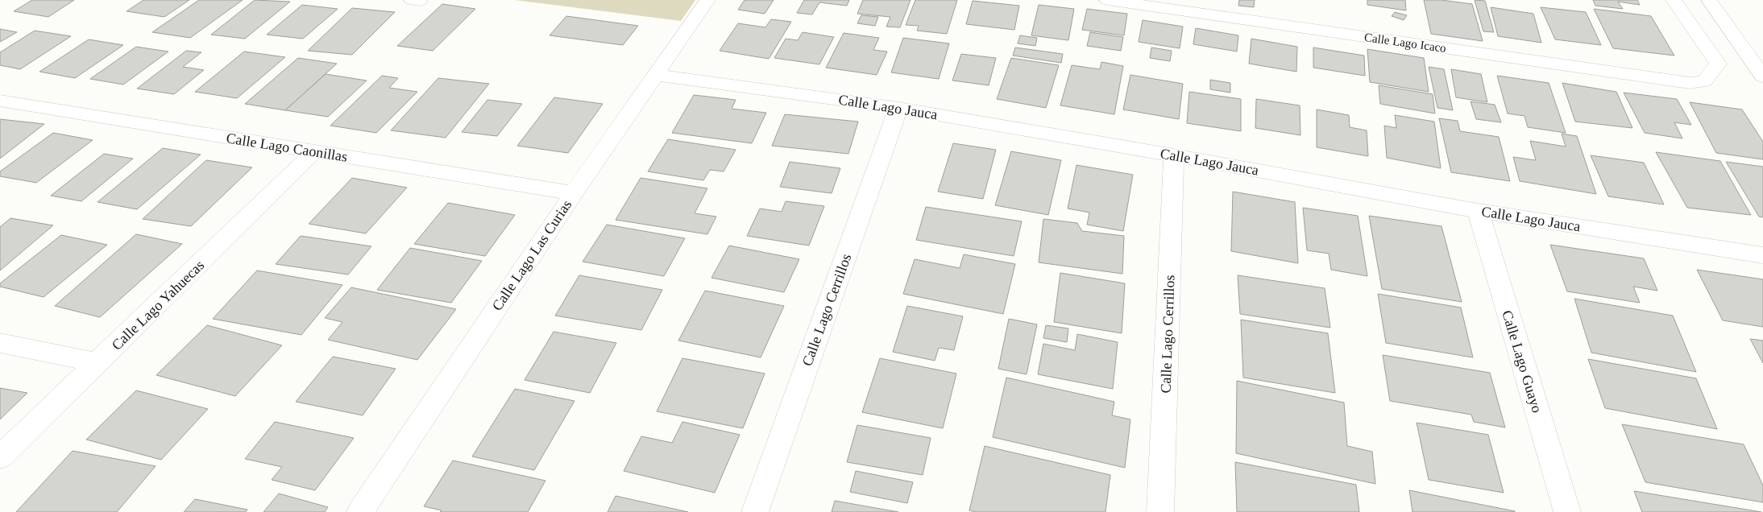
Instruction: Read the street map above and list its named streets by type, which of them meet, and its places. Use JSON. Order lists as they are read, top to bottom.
{
  "streets": {
    "street": [
      "Calle Lago Icaco",
      "Calle Lago Jauca",
      "Calle Lago Caonillas",
      "Calle Lago Las Curias",
      "Calle Lago Yahuecas",
      "Calle Lago Cerrillos",
      "Calle Lago Guayo"
    ]
  },
  "crossings": [
    ["Calle Lago Jauca", "Calle Lago Las Curias"],
    ["Calle Lago Jauca", "Calle Lago Cerrillos"],
    ["Calle Lago Jauca", "Calle Lago Guayo"],
    ["Calle Lago Caonillas", "Calle Lago Las Curias"],
    ["Calle Lago Caonillas", "Calle Lago Yahuecas"]
  ]
}
